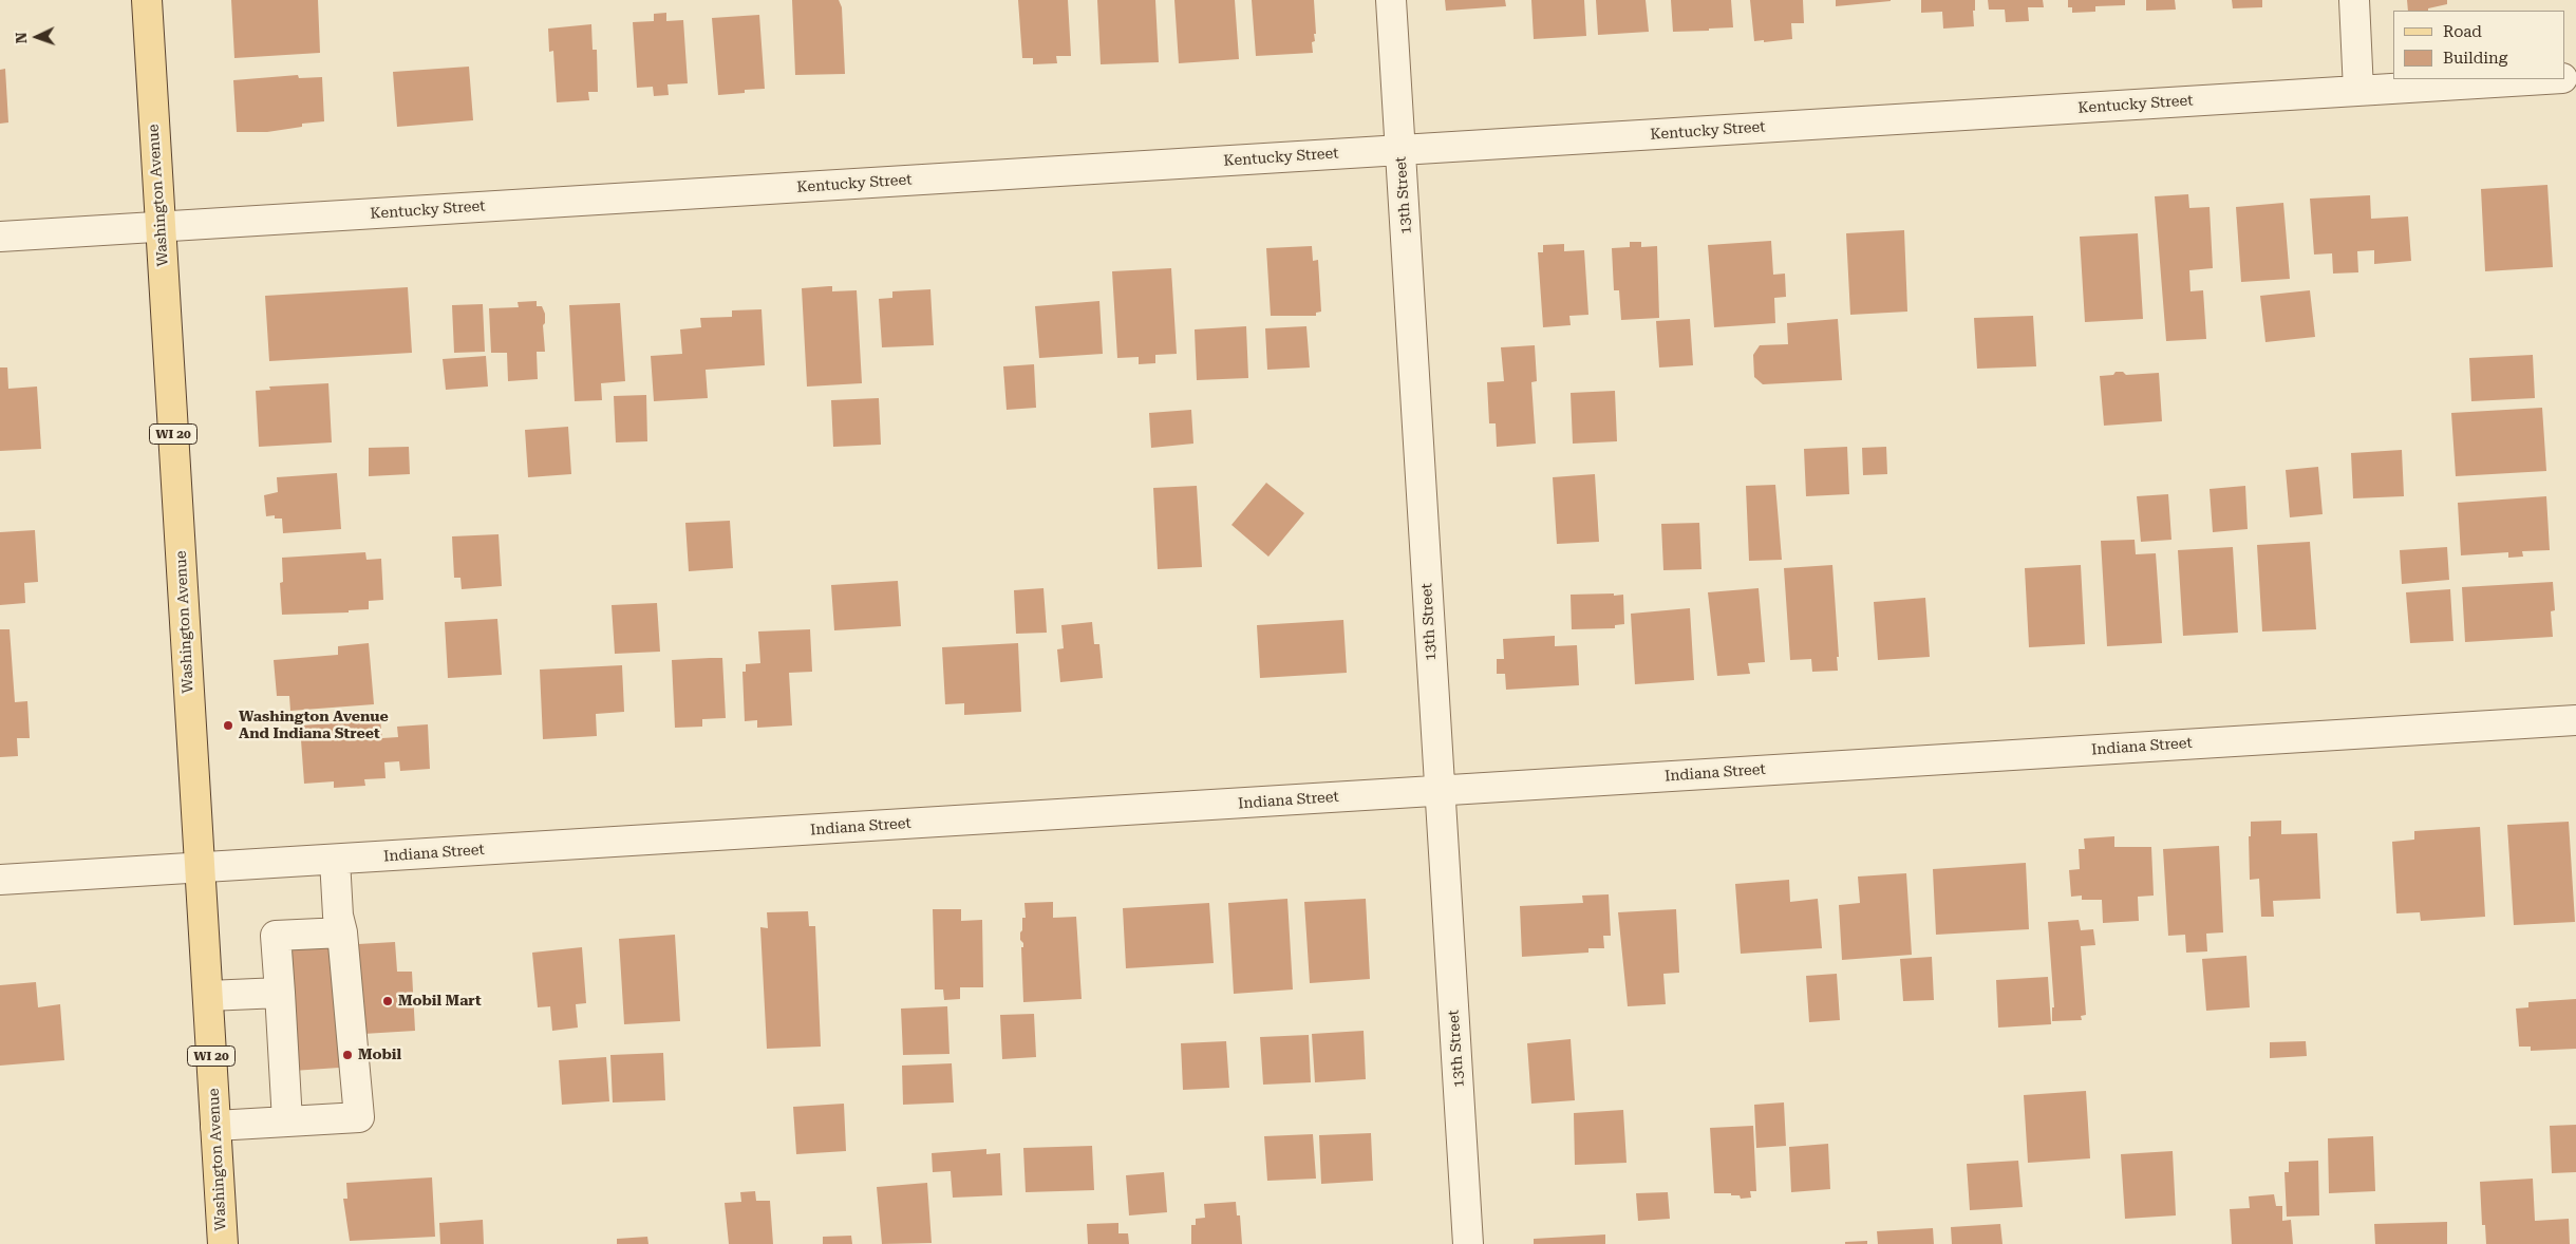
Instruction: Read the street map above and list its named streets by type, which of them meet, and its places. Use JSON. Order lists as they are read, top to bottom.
{
  "streets": {
    "main road": ["Washington Avenue", "WI 20"],
    "street": ["Kentucky Street", "13th Street", "Indiana Street"]
  },
  "crossings": [
    ["Kentucky Street", "Washington Avenue"],
    ["Kentucky Street", "13th Street"],
    ["Washington Avenue", "Indiana Street"],
    ["13th Street", "Indiana Street"]
  ],
  "places": ["Washington Avenue And Indiana Street", "Mobil Mart", "Mobil"],
  "legend": ["Road", "Building"],
  "north": "left"
}
